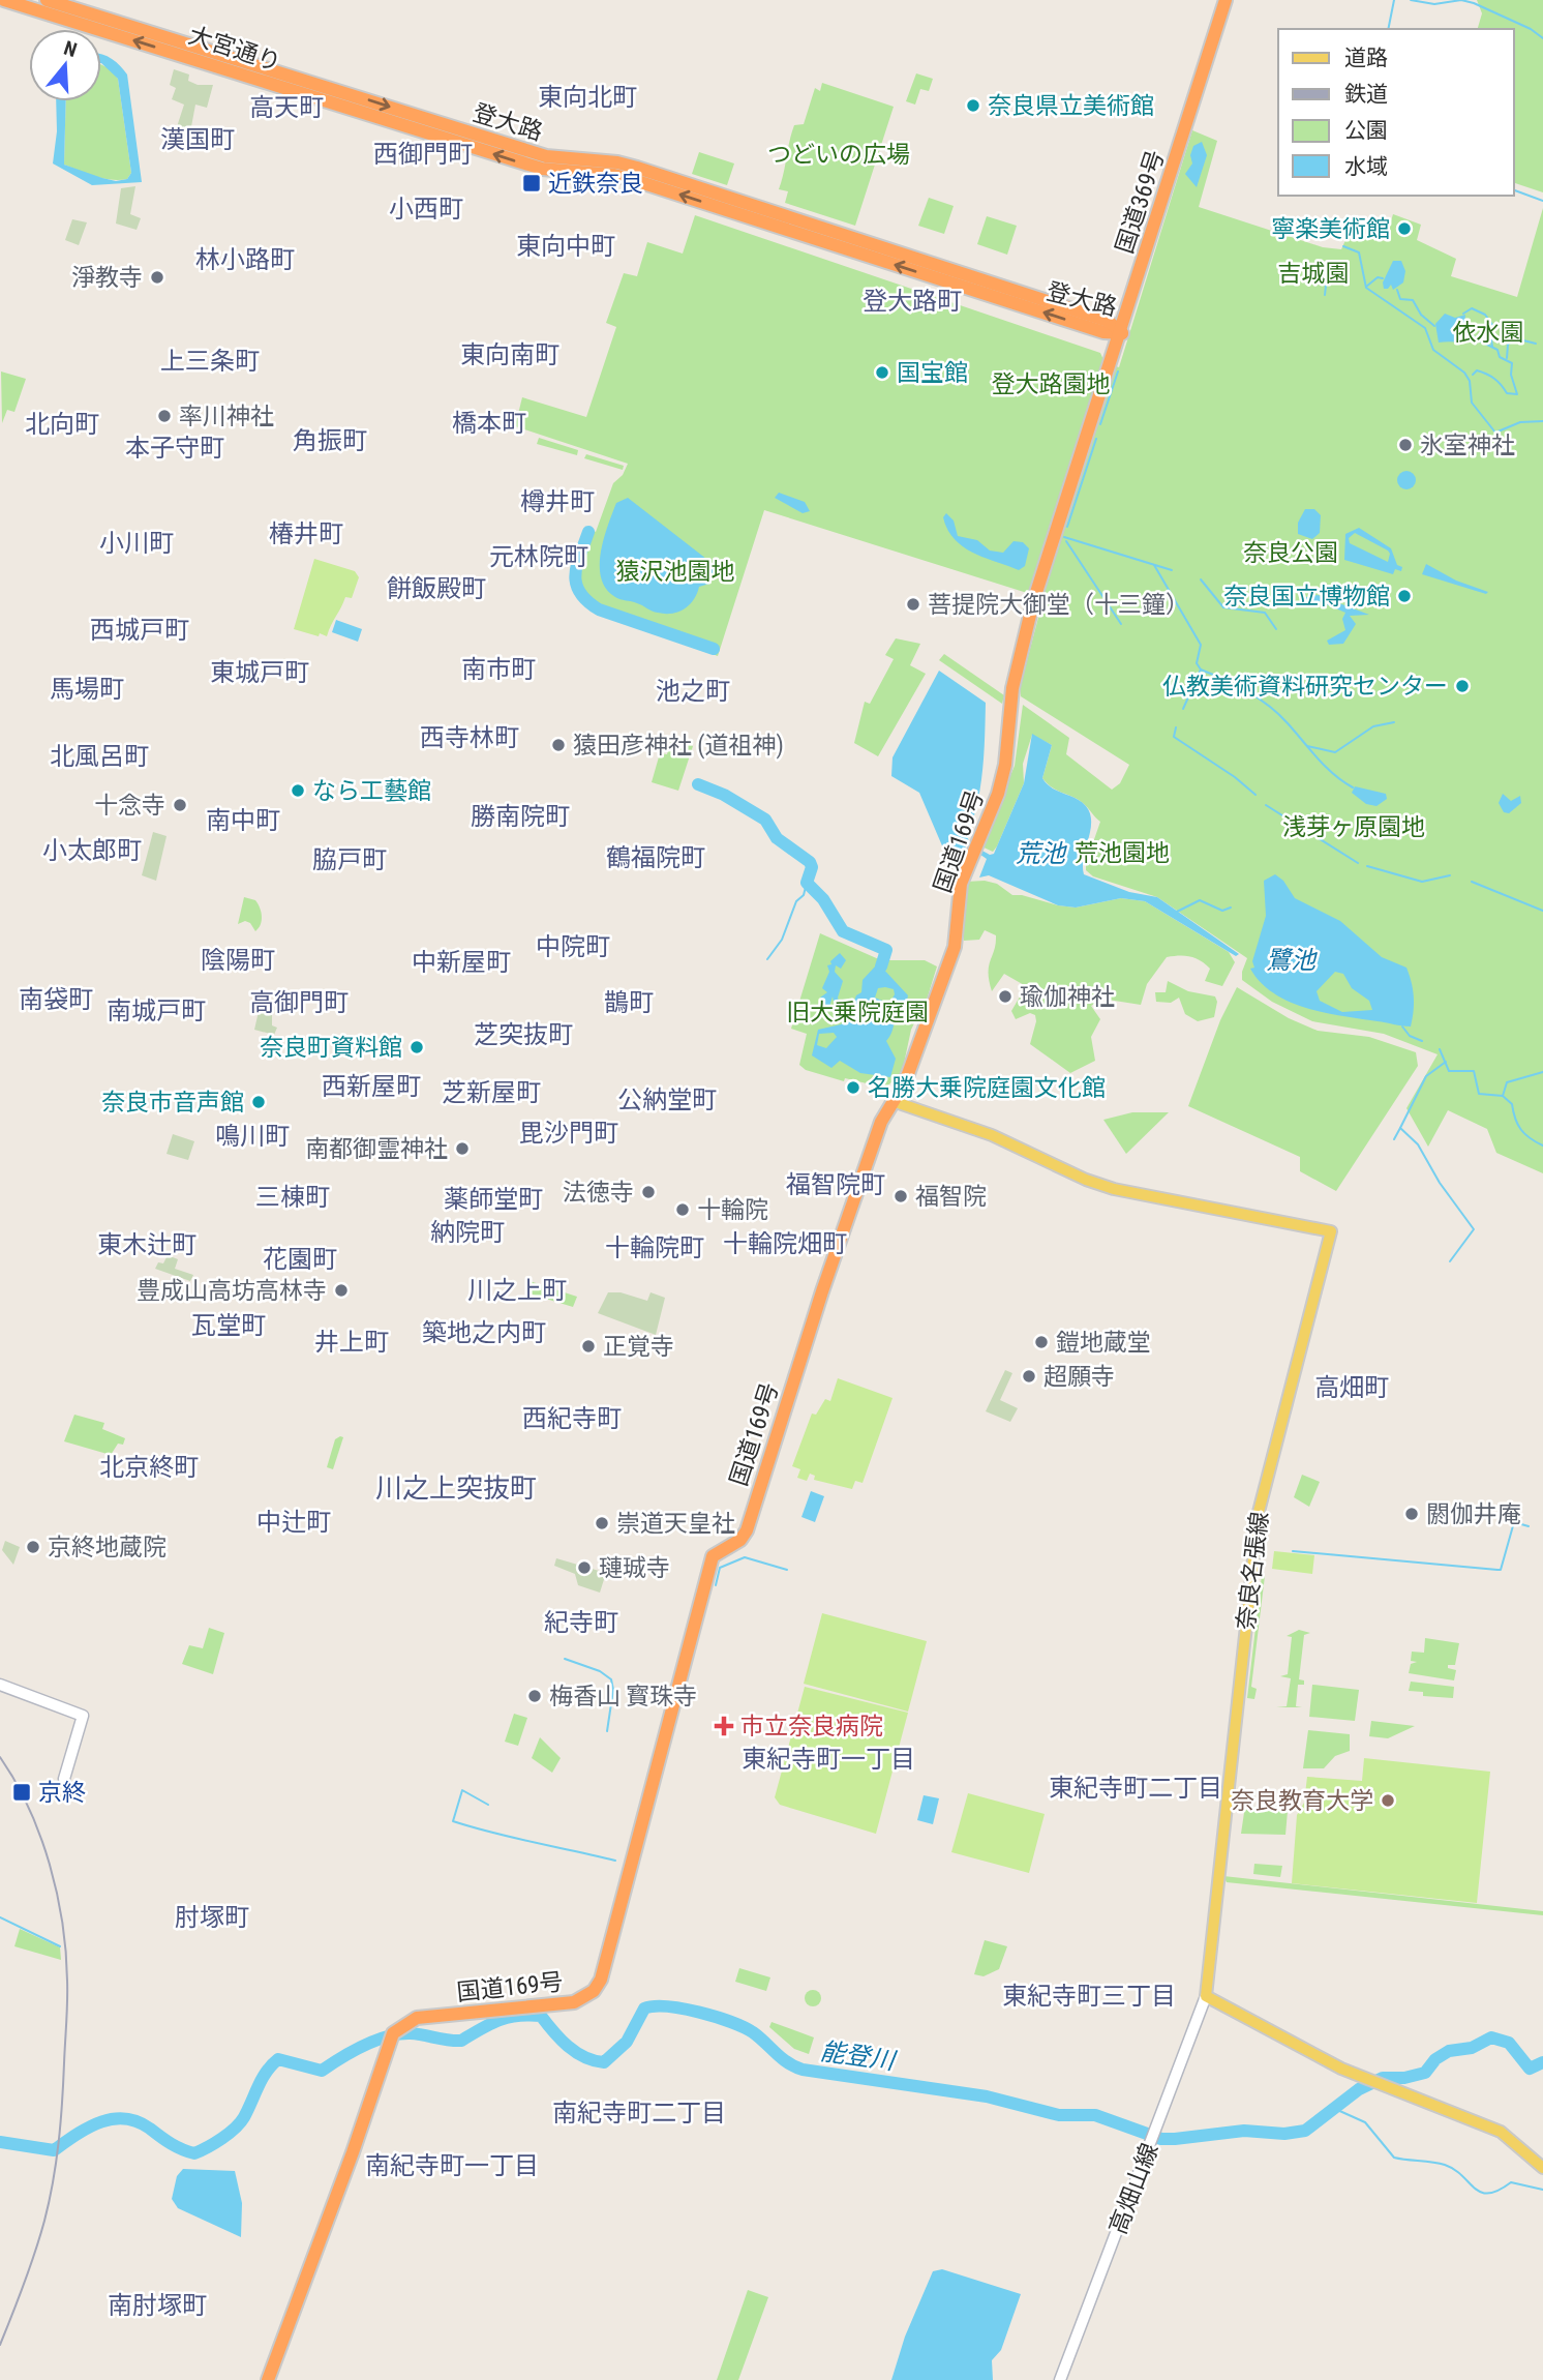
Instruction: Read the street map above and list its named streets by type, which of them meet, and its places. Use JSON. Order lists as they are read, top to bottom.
{
  "streets": {
    "highway": [
      "大宮通り",
      "登大路",
      "国道369号",
      "国道169号"
    ],
    "main road": ["奈良名張線", "高畑山線"]
  },
  "crossings": [
    ["大宮通り", "登大路"],
    ["登大路", "国道369号"],
    ["登大路", "国道169号"],
    ["国道369号", "国道169号"],
    ["国道169号", "奈良名張線"],
    ["奈良名張線", "高畑山線"]
  ],
  "districts": [
    "東向北町",
    "高天町",
    "漢国町",
    "西御門町",
    "小西町",
    "東向中町",
    "林小路町",
    "登大路町",
    "東向南町",
    "上三条町",
    "橋本町",
    "北向町",
    "角振町",
    "本子守町",
    "樽井町",
    "椿井町",
    "小川町",
    "元林院町",
    "餅飯殿町",
    "西城戸町",
    "南市町",
    "東城戸町",
    "馬場町",
    "池之町",
    "西寺林町",
    "北風呂町",
    "勝南院町",
    "南中町",
    "小太郎町",
    "鶴福院町",
    "脇戸町",
    "中院町",
    "陰陽町",
    "中新屋町",
    "南袋町",
    "高御門町",
    "鵲町",
    "南城戸町",
    "芝突抜町",
    "西新屋町",
    "芝新屋町",
    "公納堂町",
    "毘沙門町",
    "鳴川町",
    "福智院町",
    "三棟町",
    "薬師堂町",
    "納院町",
    "十輪院畑町",
    "東木辻町",
    "十輪院町",
    "花園町",
    "川之上町",
    "瓦堂町",
    "築地之内町",
    "井上町",
    "高畑町",
    "西紀寺町",
    "北京終町",
    "川之上突抜町",
    "中辻町",
    "紀寺町",
    "東紀寺町一丁目",
    "東紀寺町二丁目",
    "肘塚町",
    "東紀寺町三丁目",
    "南紀寺町二丁目",
    "南紀寺町一丁目",
    "南肘塚町"
  ],
  "water": ["荒池", "鷺池", "能登川"],
  "parks": [
    "つどいの広場",
    "吉城園",
    "依水園",
    "登大路園地",
    "奈良公園",
    "猿沢池園地",
    "浅芽ヶ原園地",
    "荒池園地",
    "旧大乗院庭園"
  ],
  "places": {
    "other": [
      "奈良県立美術館",
      "寧楽美術館",
      "淨教寺",
      "国宝館",
      "率川神社",
      "氷室神社",
      "奈良国立博物館",
      "菩提院大御堂（十三鐘）",
      "仏教美術資料研究センター",
      "猿田彦神社 (道祖神)",
      "なら工藝館",
      "十念寺",
      "瑜伽神社",
      "奈良町資料館",
      "名勝大乗院庭園文化館",
      "奈良市音声館",
      "南都御霊神社",
      "法徳寺",
      "福智院",
      "十輪院",
      "豊成山高坊高林寺",
      "鎧地蔵堂",
      "正覚寺",
      "超願寺",
      "閼伽井庵",
      "崇道天皇社",
      "京終地蔵院",
      "璉珹寺",
      "梅香山 寳珠寺",
      "奈良教育大学"
    ],
    "transit": ["近鉄奈良", "京終"],
    "health": ["市立奈良病院"]
  },
  "legend": [
    "道路",
    "鉄道",
    "公園",
    "水域"
  ],
  "north": "top"
}
